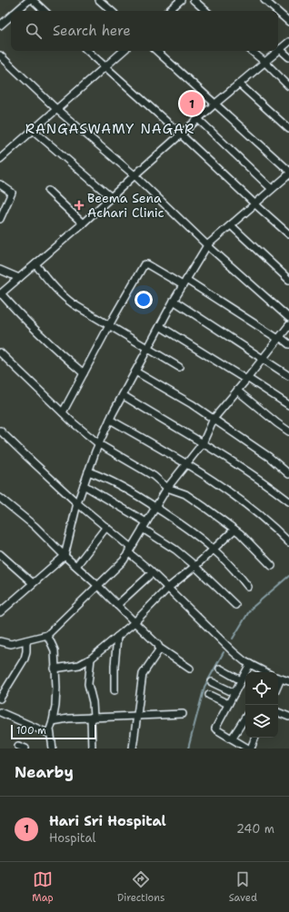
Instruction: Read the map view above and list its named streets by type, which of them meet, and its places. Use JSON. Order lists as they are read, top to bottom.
{
  "districts": ["RANGASWAMY NAGAR"],
  "places": {
    "health": ["Beema Sena Achari Clinic"]
  },
  "scale_bar": "100 m",
  "page": {
    "search": "Search here",
    "pins": "1",
    "scale": "100 m",
    "heading": "Nearby",
    "list": [
      {
        "mark": "1",
        "name": "Hari Sri Hospital",
        "note": "Hospital",
        "value": "240 m"
      }
    ],
    "nav": ["Map", "Directions", "Saved"]
  }
}
